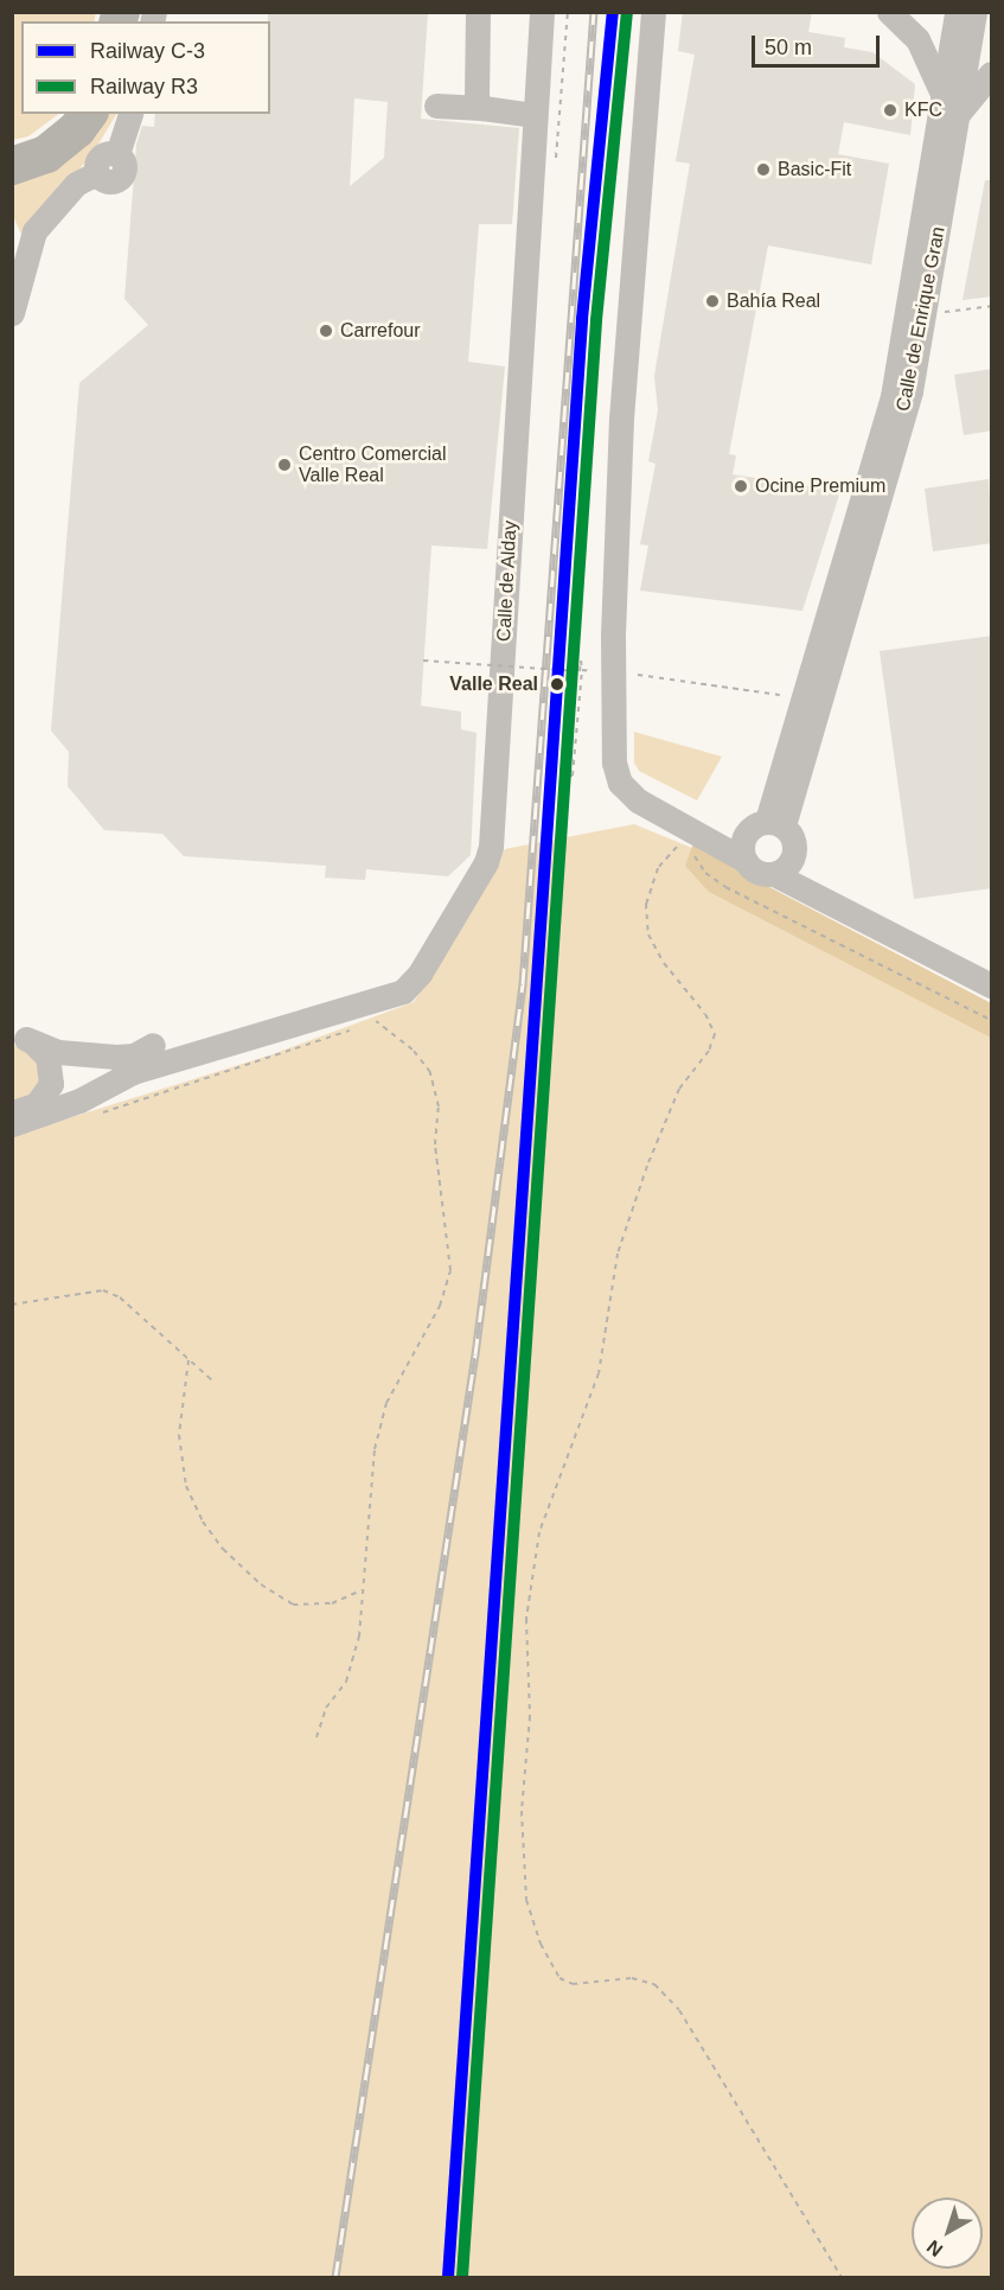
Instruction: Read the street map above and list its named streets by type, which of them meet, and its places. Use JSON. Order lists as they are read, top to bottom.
{
  "streets": {
    "street": ["Calle de Enrique Gran", "Calle de Alday"]
  },
  "places": [
    "KFC",
    "Basic-Fit",
    "Bahía Real",
    "Carrefour",
    "Centro Comercial Valle Real",
    "Ocine Premium",
    "Valle Real"
  ],
  "lines": ["rail line C-3", "rail line R3"],
  "legend": ["Railway C-3", "Railway R3"],
  "scale_bar": "50 m",
  "north": "bottom left"
}
